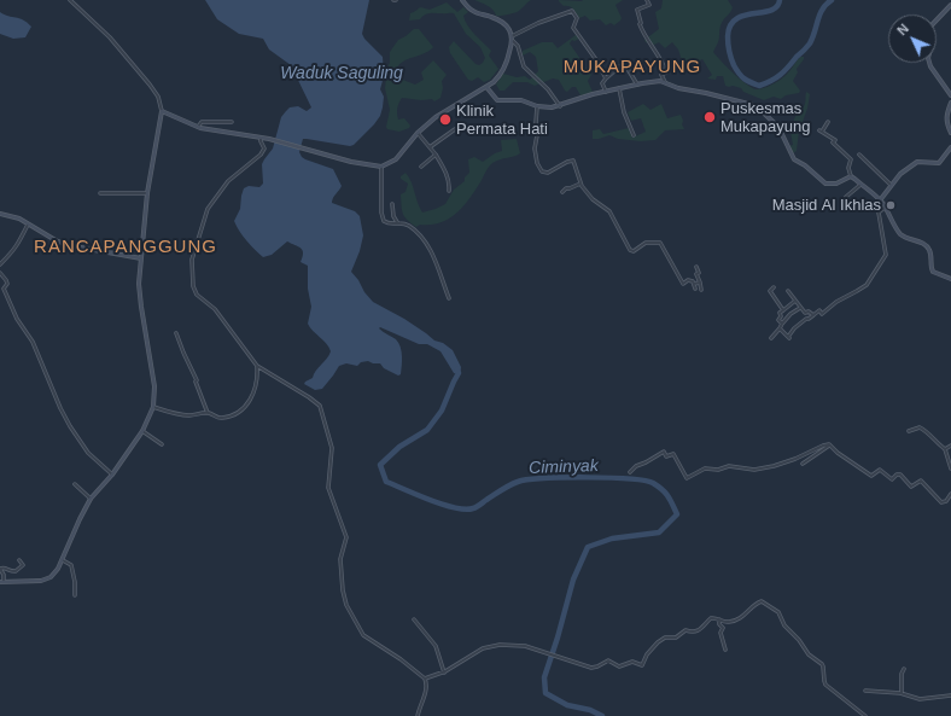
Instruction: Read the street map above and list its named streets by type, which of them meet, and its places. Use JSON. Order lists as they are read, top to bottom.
{
  "districts": ["MUKAPAYUNG", "RANCAPANGGUNG"],
  "water": ["Waduk Saguling", "Ciminyak"],
  "places": ["Puskesmas Mukapayung", "Klinik Permata Hati", "Masjid Al Ikhlas"],
  "north": "top left"
}
